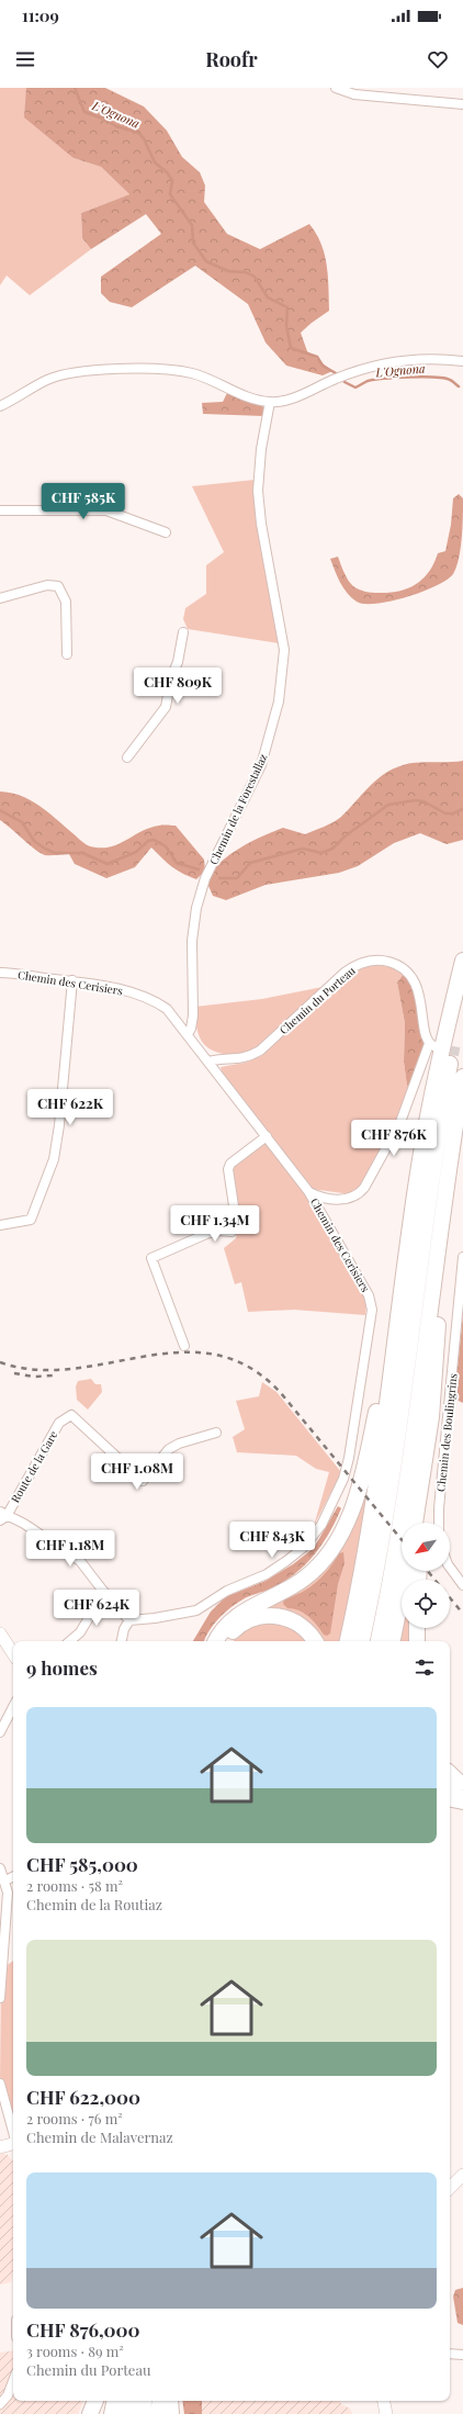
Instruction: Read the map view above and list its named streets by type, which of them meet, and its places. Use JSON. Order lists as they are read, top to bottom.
{
  "streets": {
    "street": [
      "Chemin de la Forestallaz",
      "Chemin des Cerisiers",
      "Chemin du Porteau",
      "Chemin des Boulingrins",
      "Route de la Gare"
    ]
  },
  "crossings": [
    ["Chemin de la Forestallaz", "Chemin des Cerisiers"],
    ["Chemin des Cerisiers", "Chemin du Porteau"]
  ],
  "water": ["L'Ognona"],
  "north": "bottom left",
  "page": {
    "status": "11:09",
    "header": "Roofr",
    "price": [
      "CHF 585K",
      "CHF 809K",
      "CHF 622K",
      "CHF 876K",
      "CHF 1.34M",
      "CHF 1.08M",
      "CHF 843K",
      "CHF 1.18M",
      "CHF 624K"
    ],
    "heading": "9 homes",
    "list": [
      {
        "name": "CHF 585,000",
        "note": "2 rooms · 58 m² · Chemin de la Routiaz"
      },
      {
        "name": "CHF 622,000",
        "note": "2 rooms · 76 m² · Chemin de Malavernaz"
      },
      {
        "name": "CHF 876,000",
        "note": "3 rooms · 89 m² · Chemin du Porteau"
      }
    ]
  }
}
